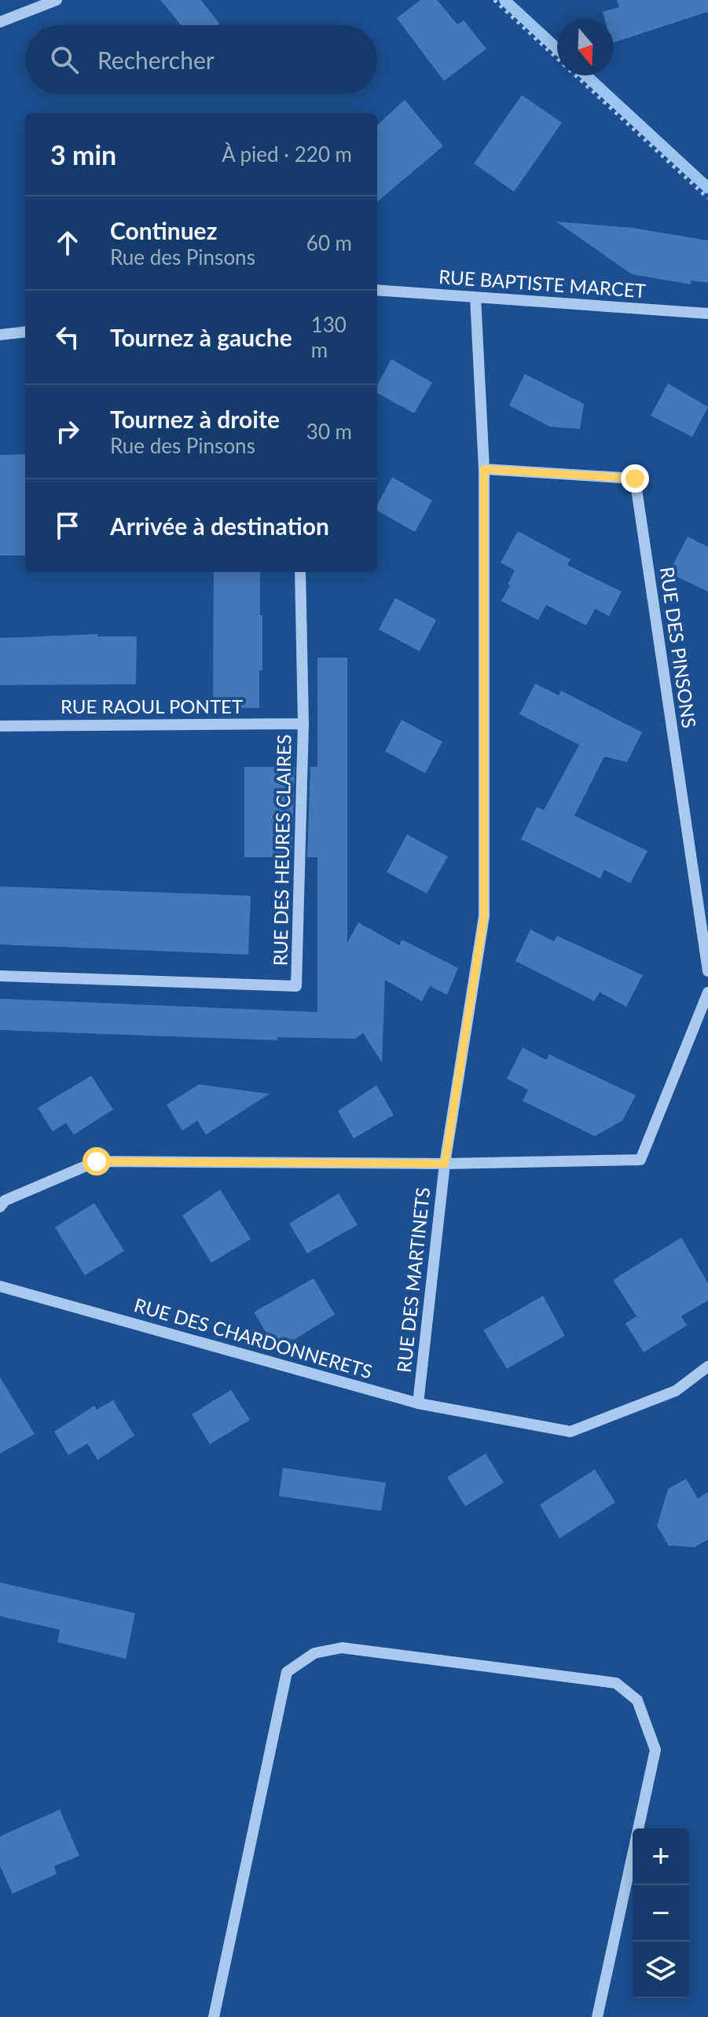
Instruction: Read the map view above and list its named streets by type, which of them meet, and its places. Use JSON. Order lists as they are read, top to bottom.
{
  "streets": {
    "street": [
      "RUE BAPTISTE MARCET",
      "RUE DES PINSONS",
      "RUE RAOUL PONTET",
      "RUE DES HEURES CLAIRES",
      "RUE DES MARTINETS",
      "RUE DES CHARDONNERETS"
    ]
  },
  "crossings": [
    ["RUE BAPTISTE MARCET", "RUE DES MARTINETS"],
    ["RUE DES PINSONS", "RUE DES MARTINETS"],
    ["RUE RAOUL PONTET", "RUE DES HEURES CLAIRES"],
    ["RUE DES MARTINETS", "RUE DES CHARDONNERETS"]
  ],
  "north": "bottom",
  "page": {
    "search": "Rechercher",
    "heading": ["3 min", "À pied · 220 m"],
    "list": [
      ["Continuez", "Rue des Pinsons", "60 m"],
      ["Tournez à gauche", "130 m"],
      ["Tournez à droite", "Rue des Pinsons", "30 m"],
      "Arrivée à destination"
    ],
    "map_buttons": ["+", "−"]
  }
}
